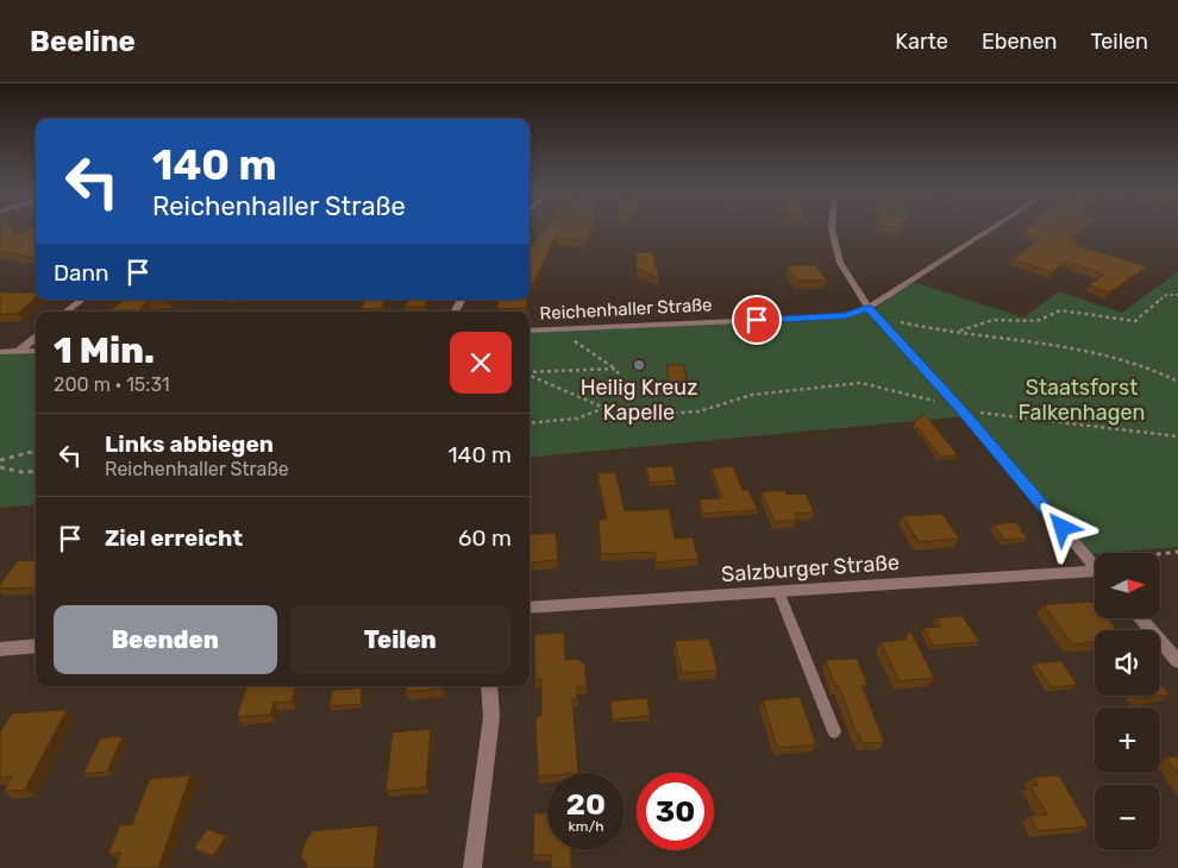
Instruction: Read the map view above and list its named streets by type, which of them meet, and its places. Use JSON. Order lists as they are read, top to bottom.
{
  "streets": {
    "street": ["Reichenhaller Straße", "Salzburger Straße"]
  },
  "parks": ["Staatsforst Falkenhagen"],
  "places": ["Heilig Kreuz Kapelle"],
  "north": "right",
  "page": {
    "header": "Beeline",
    "nav": ["Karte", "Ebenen", "Teilen"],
    "turn": ["140 m", "Reichenhaller Straße"],
    "then": "Dann",
    "heading": ["1 Min.", "200 m · 15:31"],
    "list": [
      {
        "name": "Links abbiegen",
        "note": "Reichenhaller Straße",
        "value": "140 m"
      },
      {
        "name": "Ziel erreicht",
        "value": "60 m"
      }
    ],
    "map_buttons": ["+", "−"],
    "buttons": ["Beenden", "Teilen"],
    "speed": "20 km/h",
    "limit": "30"
  }
}
